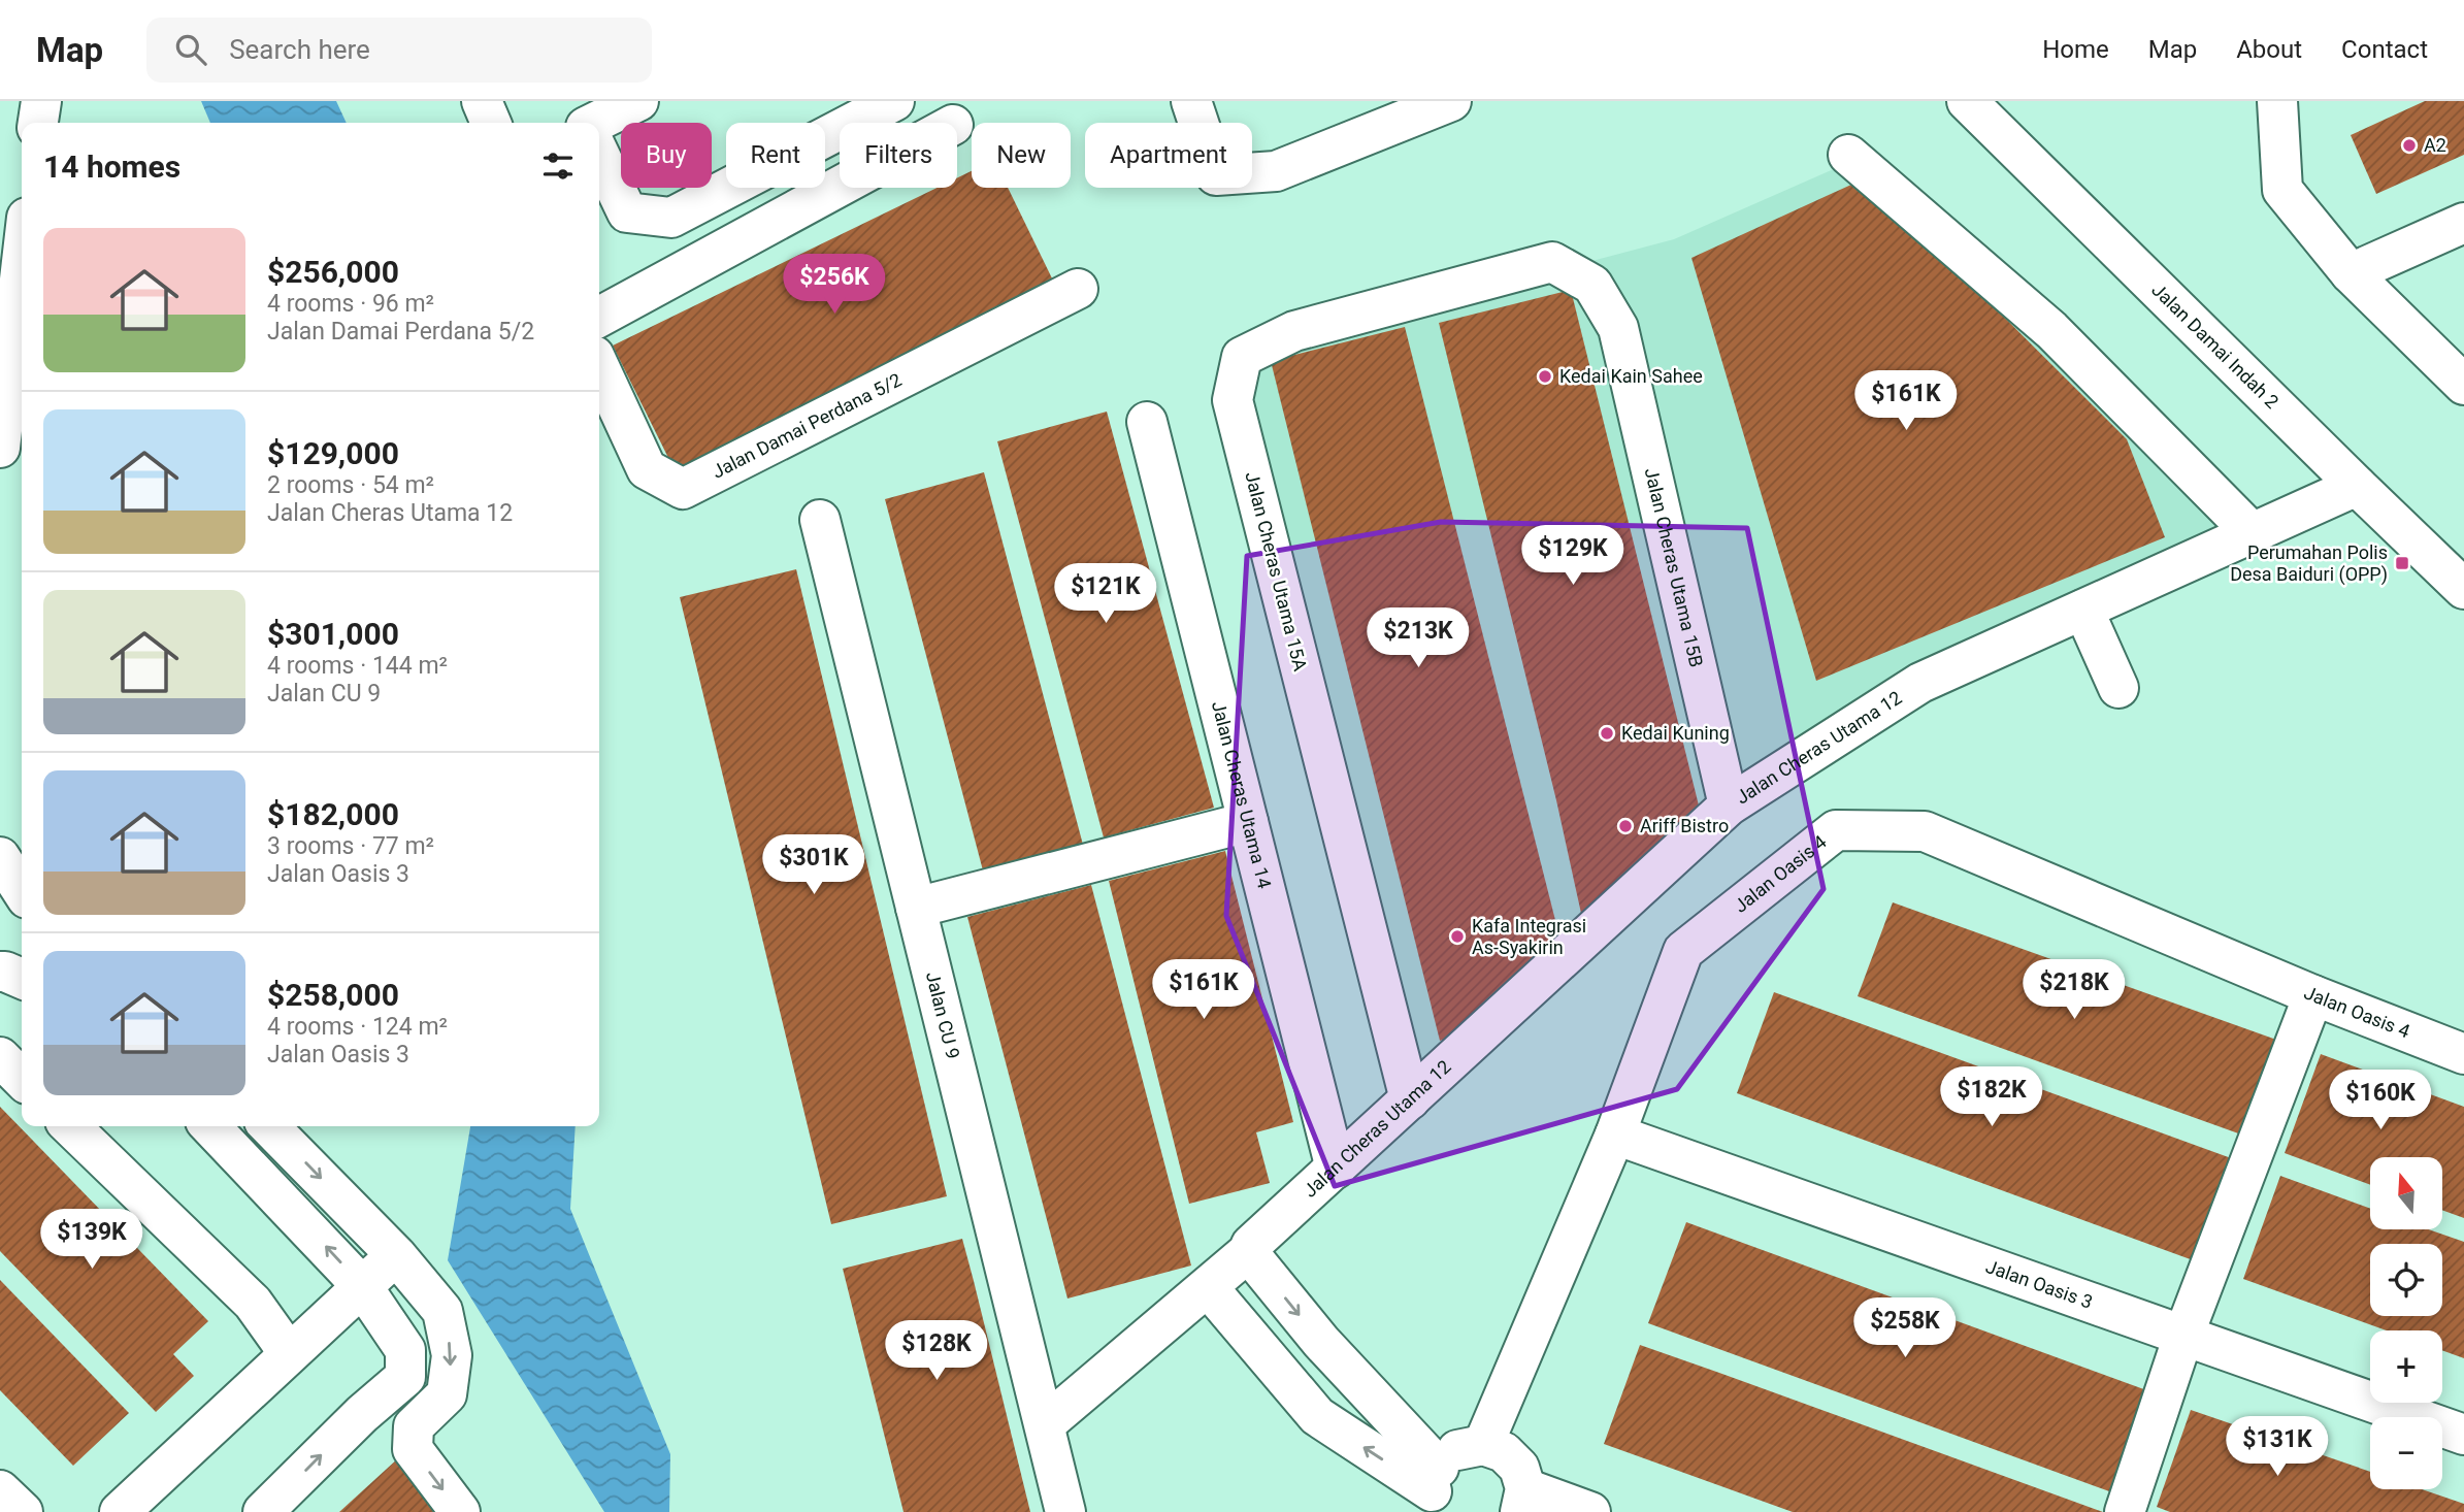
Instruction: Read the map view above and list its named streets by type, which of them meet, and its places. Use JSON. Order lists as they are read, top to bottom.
{
  "streets": {
    "street": [
      "Jalan Damai Indah 2",
      "Jalan Damai Perdana 5/2",
      "Jalan Cheras Utama 15B",
      "Jalan Cheras Utama 15A",
      "Jalan Cheras Utama 12",
      "Jalan Cheras Utama 14",
      "Jalan Oasis 4",
      "Jalan CU 9",
      "Jalan Oasis 3"
    ]
  },
  "crossings": [
    ["Jalan Damai Indah 2", "Jalan Cheras Utama 12"],
    ["Jalan Cheras Utama 15B", "Jalan Cheras Utama 15A"],
    ["Jalan Cheras Utama 15B", "Jalan Cheras Utama 12"],
    ["Jalan Cheras Utama 15A", "Jalan Cheras Utama 12"],
    ["Jalan Cheras Utama 12", "Jalan Cheras Utama 14"],
    ["Jalan Cheras Utama 12", "Jalan CU 9"],
    ["Jalan Oasis 4", "Jalan Oasis 3"]
  ],
  "places": {
    "other": [
      "A2",
      "Kedai Kain Sahee",
      "Kedai Kuning",
      "Ariff Bistro",
      "Kafa Integrasi As-Syakirin"
    ],
    "transit": ["Perumahan Polis Desa Baiduri (OPP)"]
  },
  "north": "top",
  "page": {
    "header": "Map",
    "search": "Search here",
    "nav": [
      "Home",
      "Map",
      "About",
      "Contact"
    ],
    "chip": [
      "Buy",
      "Rent",
      "Filters",
      "New",
      "Apartment"
    ],
    "heading": "14 homes",
    "list": [
      {
        "name": "$256,000",
        "note": "4 rooms · 96 m² · Jalan Damai Perdana 5/2"
      },
      {
        "name": "$129,000",
        "note": "2 rooms · 54 m² · Jalan Cheras Utama 12"
      },
      {
        "name": "$301,000",
        "note": "4 rooms · 144 m² · Jalan CU 9"
      },
      {
        "name": "$182,000",
        "note": "3 rooms · 77 m² · Jalan Oasis 3"
      },
      {
        "name": "$258,000",
        "note": "4 rooms · 124 m² · Jalan Oasis 3"
      }
    ],
    "price": [
      "$256K",
      "$161K",
      "$129K",
      "$121K",
      "$213K",
      "$301K",
      "$161K",
      "$218K",
      "$182K",
      "$160K",
      "$139K",
      "$258K",
      "$128K",
      "$131K"
    ],
    "map_buttons": ["+", "−"]
  }
}
